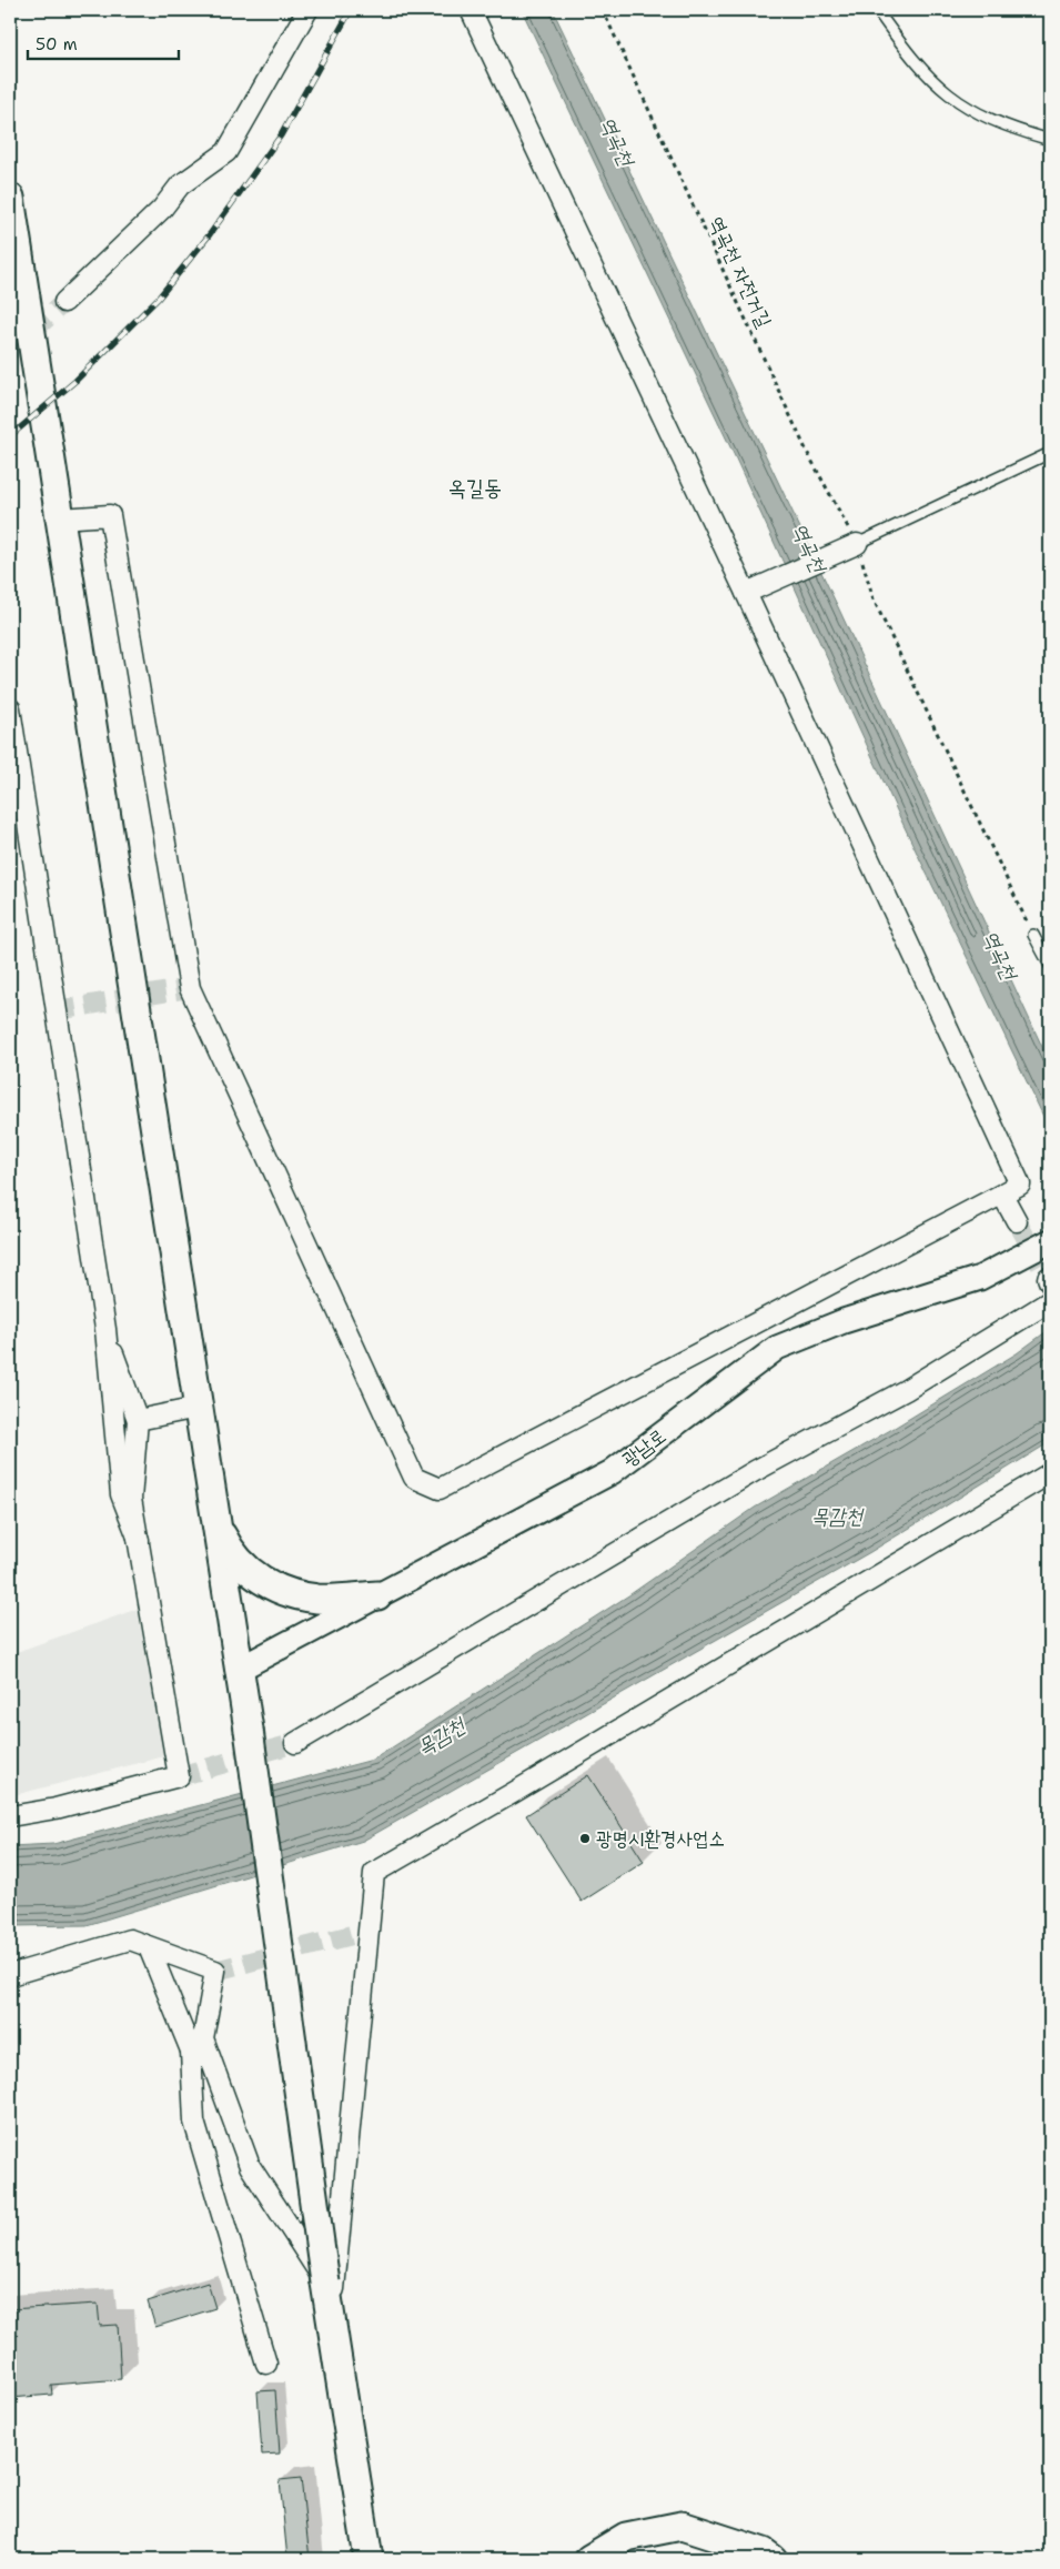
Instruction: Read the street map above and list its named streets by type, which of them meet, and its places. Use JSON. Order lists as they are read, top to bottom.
{
  "streets": {
    "street": ["광남로"],
    "path": ["역곡천 자전거길"]
  },
  "districts": ["옥길동"],
  "water": ["역곡천", "목감천"],
  "places": ["광명시환경사업소"],
  "scale_bar": "50 m"
}
